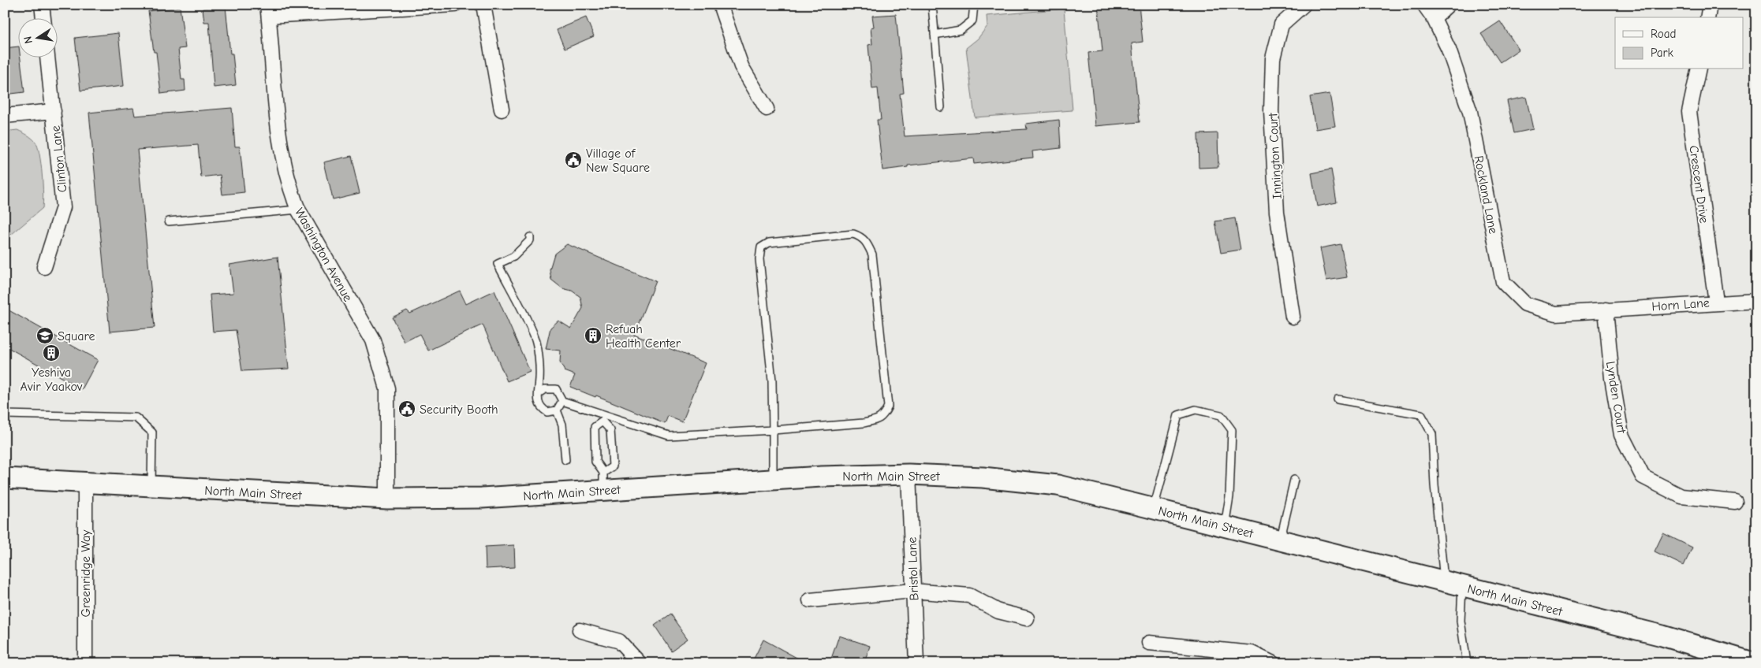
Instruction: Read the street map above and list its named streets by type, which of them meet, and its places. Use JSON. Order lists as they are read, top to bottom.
{
  "streets": {
    "main road": ["North Main Street"],
    "street": [
      "Innington Court",
      "Clinton Lane",
      "Crescent Drive",
      "Rockland Lane",
      "Washington Avenue",
      "Horn Lane",
      "Lynden Court",
      "Bristol Lane",
      "Greenridge Way"
    ]
  },
  "crossings": [
    ["Crescent Drive", "Horn Lane"],
    ["Rockland Lane", "Horn Lane"],
    ["Rockland Lane", "Lynden Court"],
    ["Washington Avenue", "North Main Street"],
    ["Horn Lane", "Lynden Court"],
    ["North Main Street", "Bristol Lane"],
    ["North Main Street", "Greenridge Way"]
  ],
  "places": {
    "public building": ["Village of New Square", "Security Booth"],
    "school or university": ["Square"],
    "building": ["Refuah Health Center", "Yeshiva Avir Yaakov"]
  },
  "legend": ["Road", "Park"],
  "north": "left"
}
